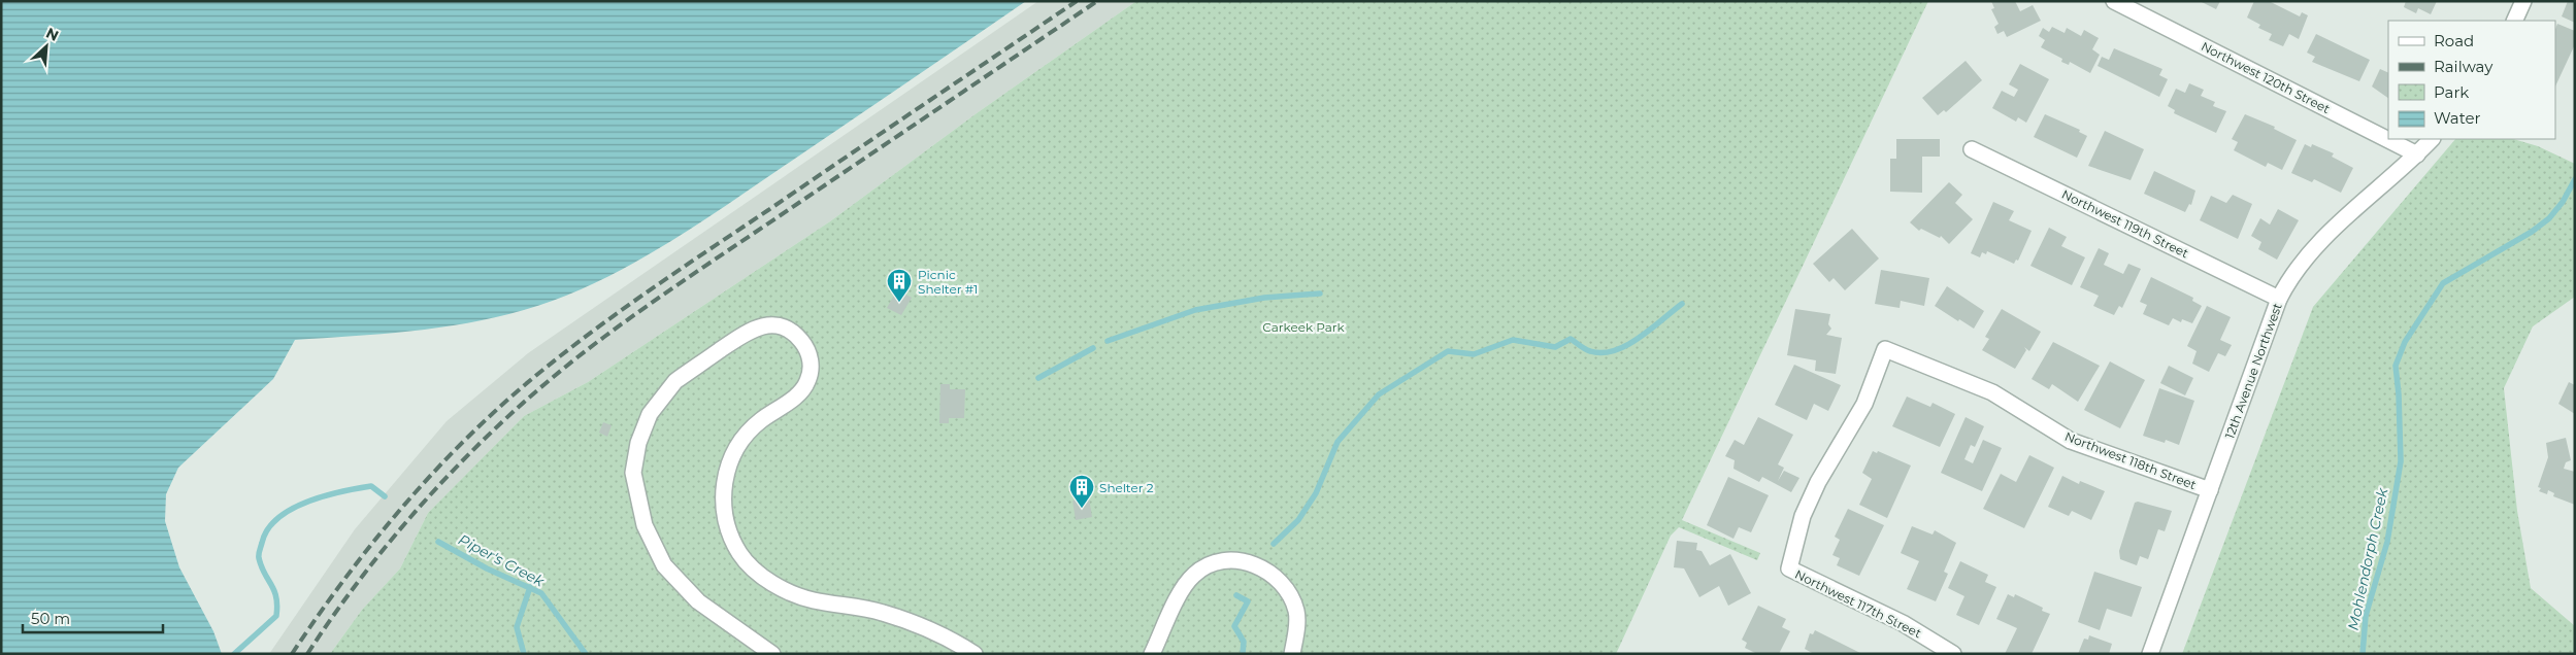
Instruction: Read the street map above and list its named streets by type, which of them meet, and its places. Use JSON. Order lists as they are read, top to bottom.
{
  "streets": {
    "street": [
      "Northwest 120th Street",
      "Northwest 119th Street",
      "12th Avenue Northwest",
      "Northwest 118th Street",
      "Northwest 117th Street"
    ]
  },
  "crossings": [
    ["Northwest 120th Street", "12th Avenue Northwest"],
    ["Northwest 119th Street", "12th Avenue Northwest"],
    ["12th Avenue Northwest", "Northwest 118th Street"],
    ["Northwest 118th Street", "Northwest 117th Street"]
  ],
  "water": ["Mohlendorph Creek", "Piper's Creek"],
  "parks": ["Carkeek Park"],
  "places": {
    "building": ["Picnic Shelter #1", "Shelter 2"]
  },
  "legend": [
    "Road",
    "Railway",
    "Park",
    "Water"
  ],
  "scale_bar": "50 m",
  "north": "top right"
}
